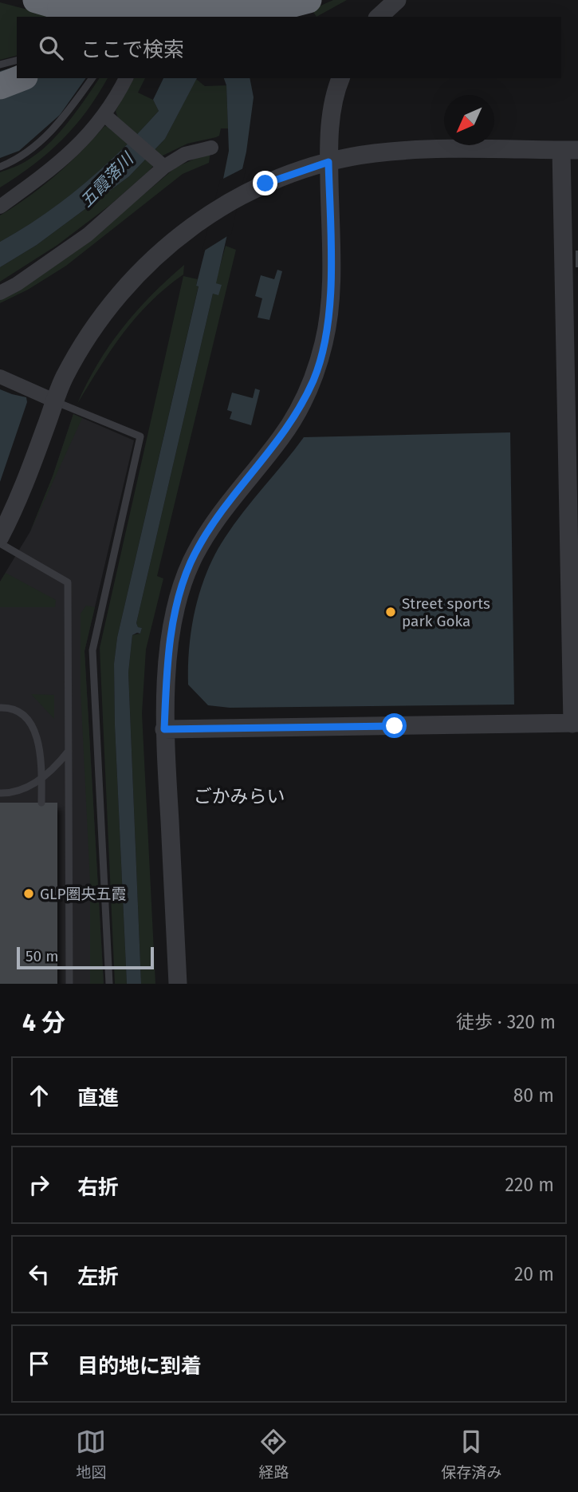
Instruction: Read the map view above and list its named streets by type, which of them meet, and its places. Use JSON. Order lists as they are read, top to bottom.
{
  "districts": ["ごかみらい"],
  "water": ["五霞落川"],
  "places": ["Street sports park Goka", "GLP圏央五霞"],
  "scale_bar": "50 m",
  "north": "bottom left",
  "page": {
    "search": "ここで検索",
    "scale": "50 m",
    "heading": ["4 分", "徒歩 · 320 m"],
    "list": [
      ["直進", "80 m"],
      ["右折", "220 m"],
      ["左折", "20 m"],
      "目的地に到着"
    ],
    "nav": ["地図", "経路", "保存済み"]
  }
}
